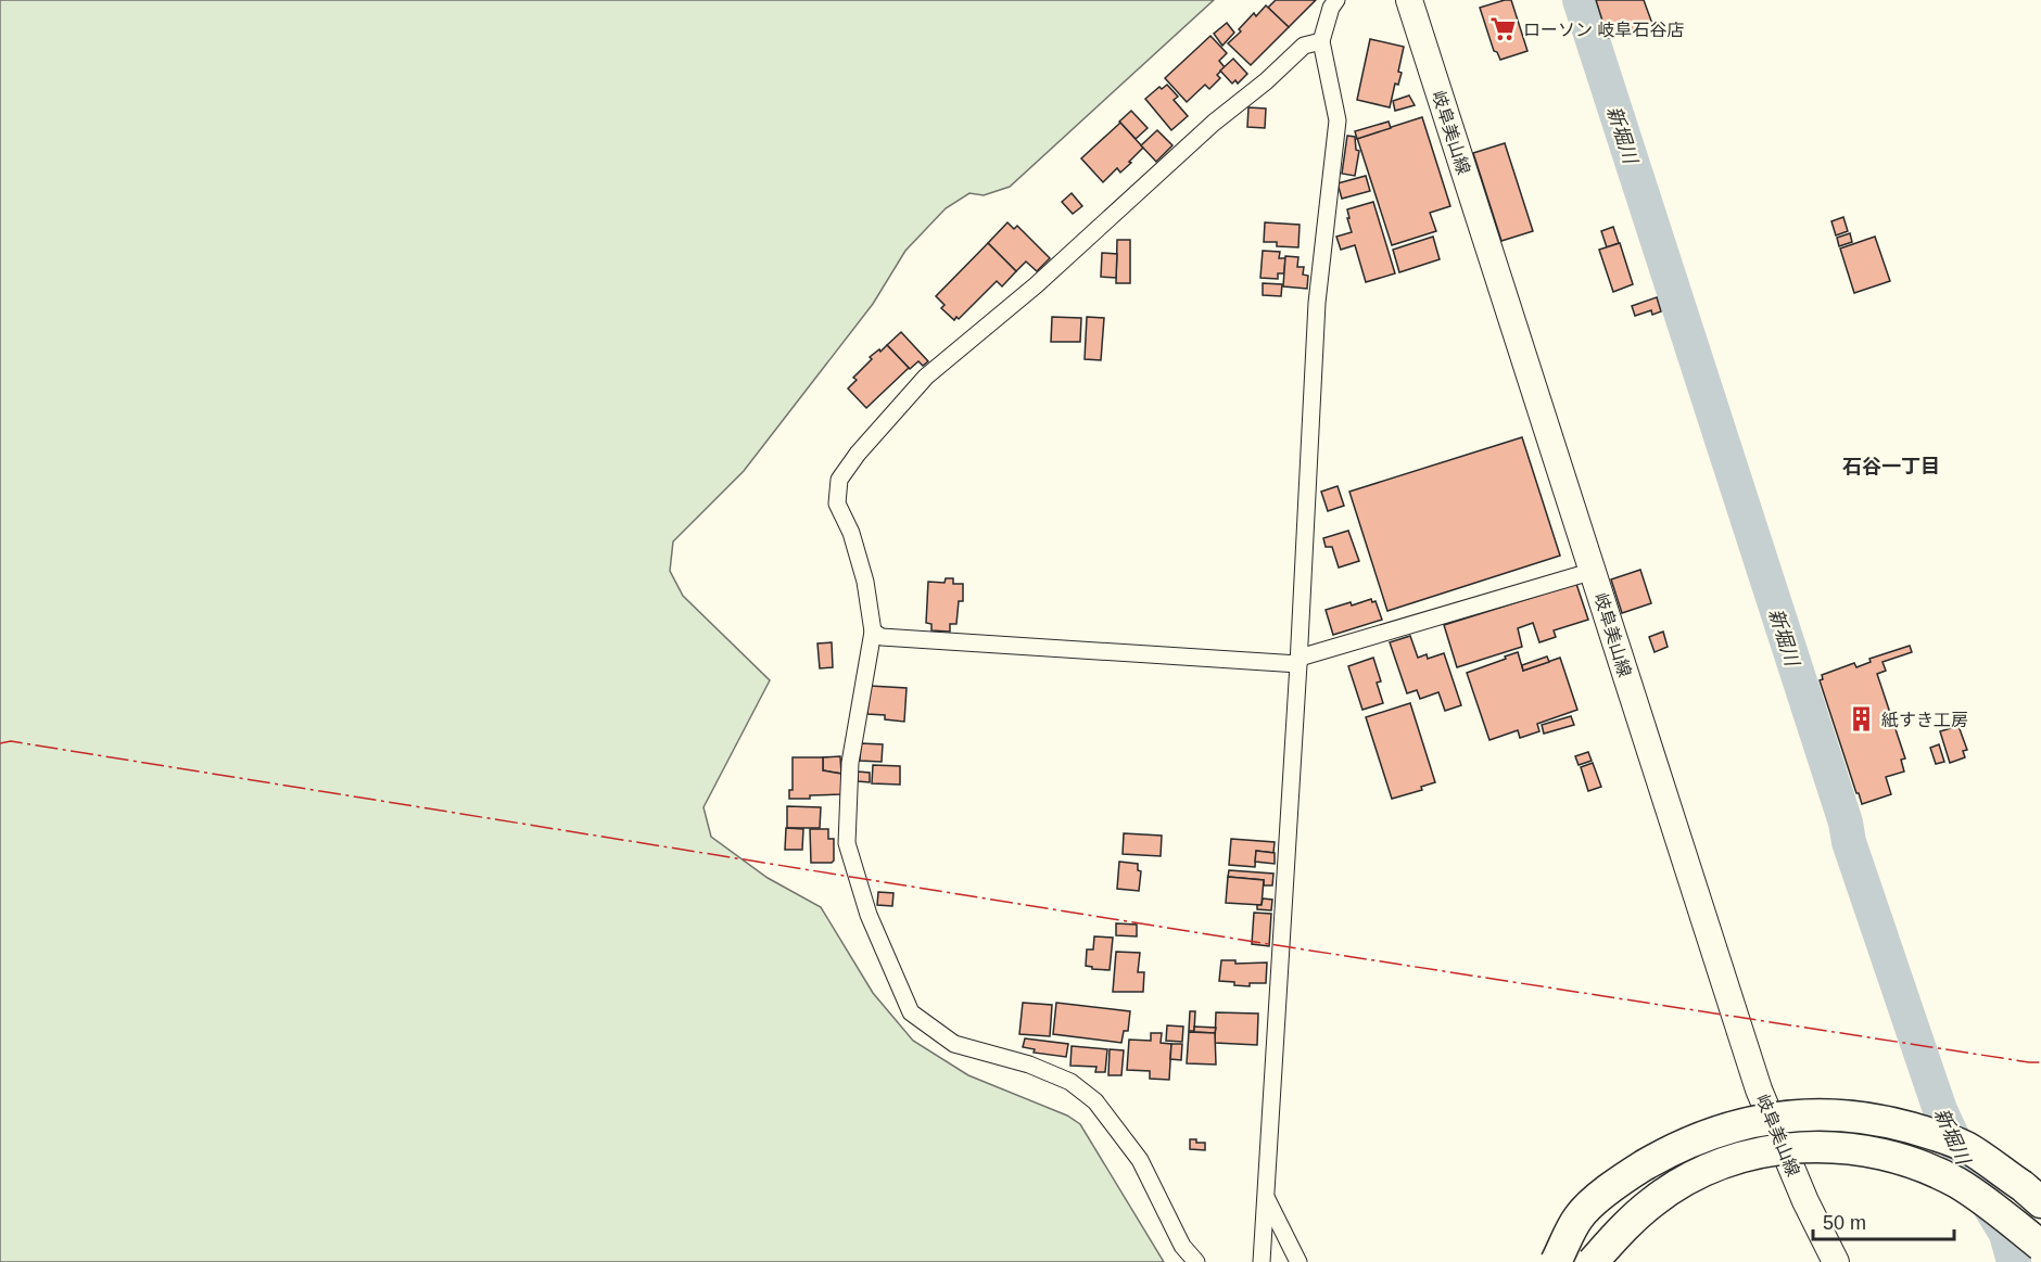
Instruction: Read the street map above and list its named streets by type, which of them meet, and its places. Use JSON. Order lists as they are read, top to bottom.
{
  "streets": {
    "main road": ["岐阜美山線"]
  },
  "districts": ["石谷一丁目"],
  "water": ["新堀川"],
  "places": {
    "supermarket": ["ローソン 岐阜石谷店"],
    "building": ["紙すき工房"]
  },
  "scale_bar": "50 m"
}
